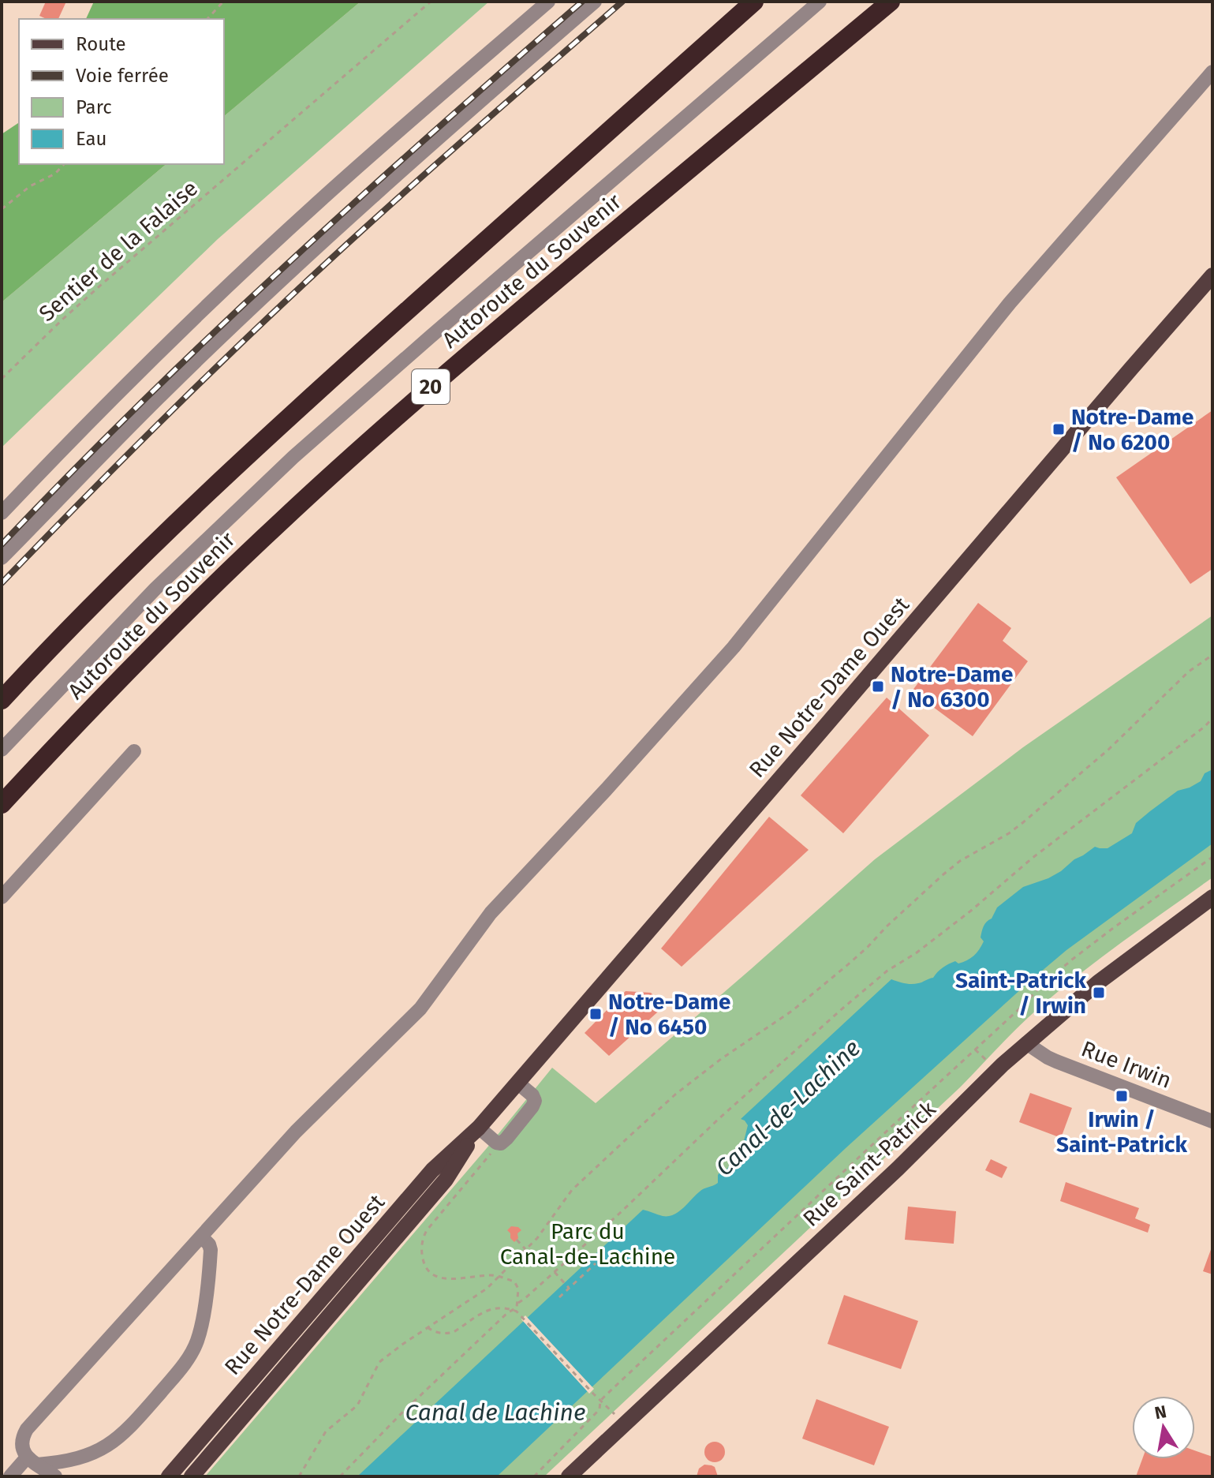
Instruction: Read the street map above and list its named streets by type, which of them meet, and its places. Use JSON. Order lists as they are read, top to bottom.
{
  "streets": {
    "highway": ["Autoroute du Souvenir", "20"],
    "main road": ["Rue Notre-Dame Ouest", "Rue Saint-Patrick"],
    "street": ["Rue Irwin"],
    "path": ["Sentier de la Falaise"]
  },
  "crossings": [
    ["Rue Irwin", "Rue Saint-Patrick"]
  ],
  "water": ["Canal-de-Lachine", "Canal de Lachine"],
  "parks": ["Parc du Canal-de-Lachine"],
  "places": {
    "transit": [
      "Notre-Dame / No 6200",
      "Notre-Dame / No 6300",
      "Saint-Patrick / Irwin",
      "Notre-Dame / No 6450",
      "Irwin / Saint-Patrick"
    ]
  },
  "legend": [
    "Route",
    "Voie ferrée",
    "Parc",
    "Eau"
  ],
  "north": "top"
}
